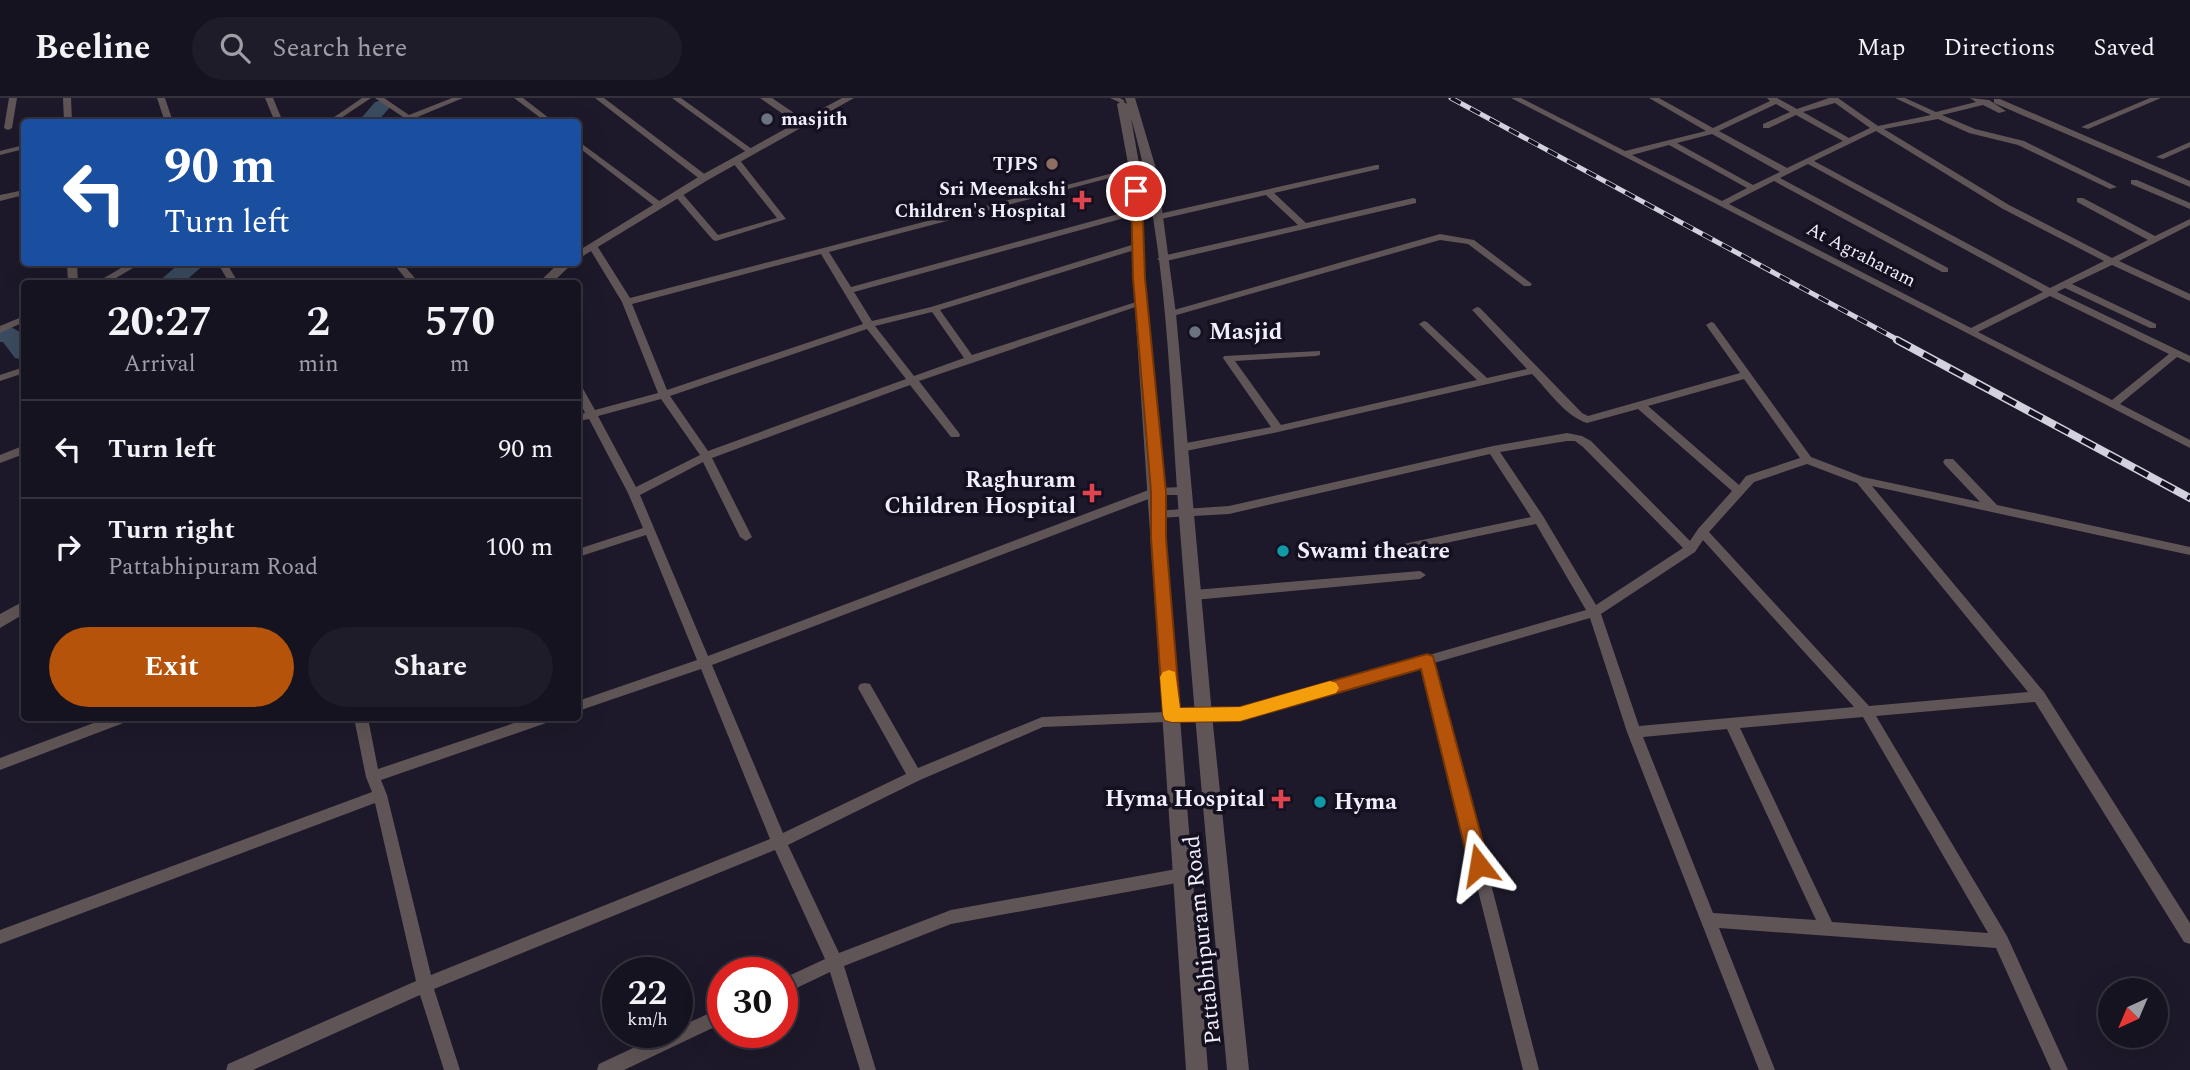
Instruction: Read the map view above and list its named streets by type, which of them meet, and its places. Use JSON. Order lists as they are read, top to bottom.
{
  "streets": {
    "street": ["At Agraharam", "Pattabhipuram Road"]
  },
  "places": {
    "other": [
      "masjith",
      "TJPS",
      "Masjid",
      "Swami theatre",
      "Hyma"
    ],
    "health": ["Sri Meenakshi Children's Hospital", "Raghuram Children Hospital", "Hyma Hospital"]
  },
  "north": "bottom left",
  "page": {
    "header": "Beeline",
    "search": "Search here",
    "nav": ["Map", "Directions", "Saved"],
    "turn": ["90 m", "Turn left"],
    "eta": [
      "20:27",
      "Arrival",
      "2",
      "min",
      "570",
      "m"
    ],
    "list": [
      {
        "name": "Turn left",
        "value": "90 m"
      },
      {
        "name": "Turn right",
        "note": "Pattabhipuram Road",
        "value": "100 m"
      }
    ],
    "buttons": ["Exit", "Share"],
    "speed": "22 km/h",
    "limit": "30"
  }
}
